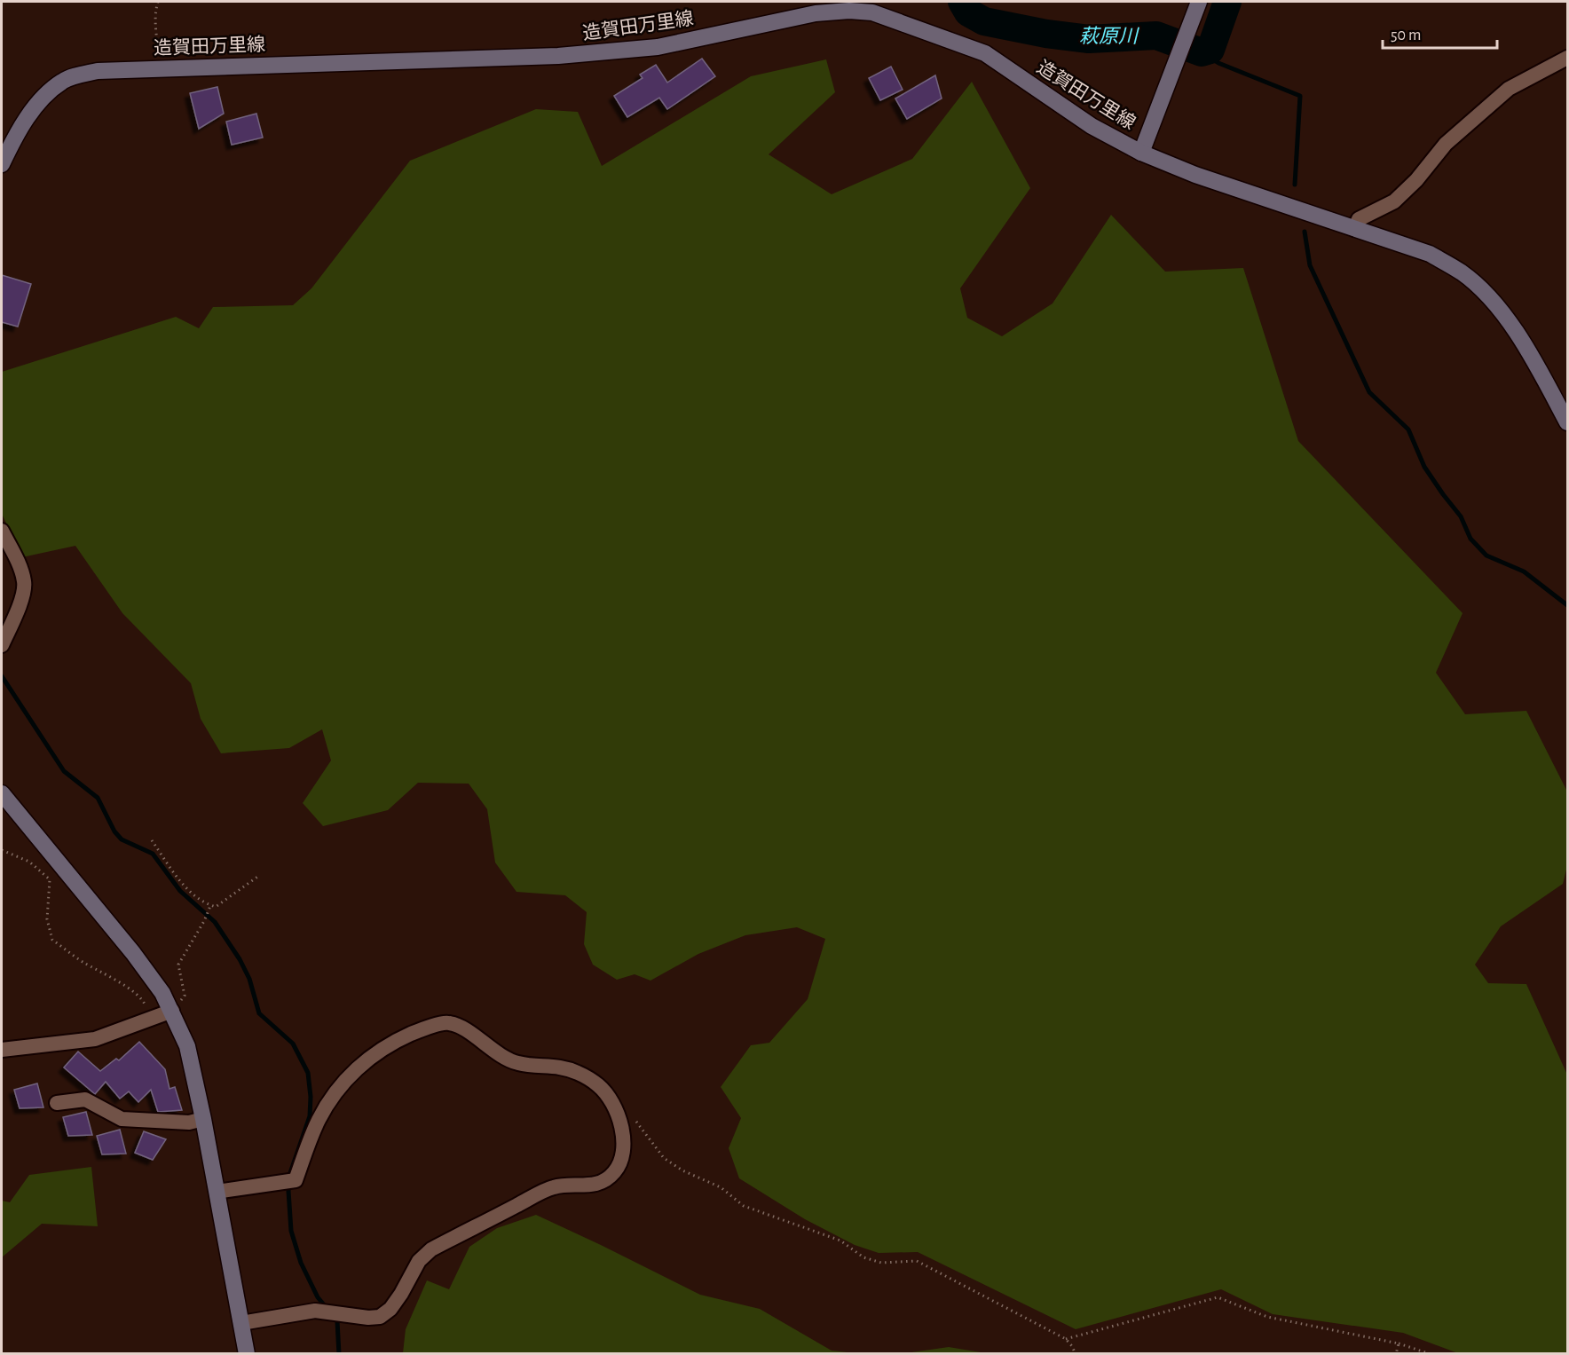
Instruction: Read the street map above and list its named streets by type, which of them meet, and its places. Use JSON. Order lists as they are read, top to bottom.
{
  "streets": {
    "main road": ["造賀田万里線"]
  },
  "water": ["萩原川"],
  "scale_bar": "50 m"
}
